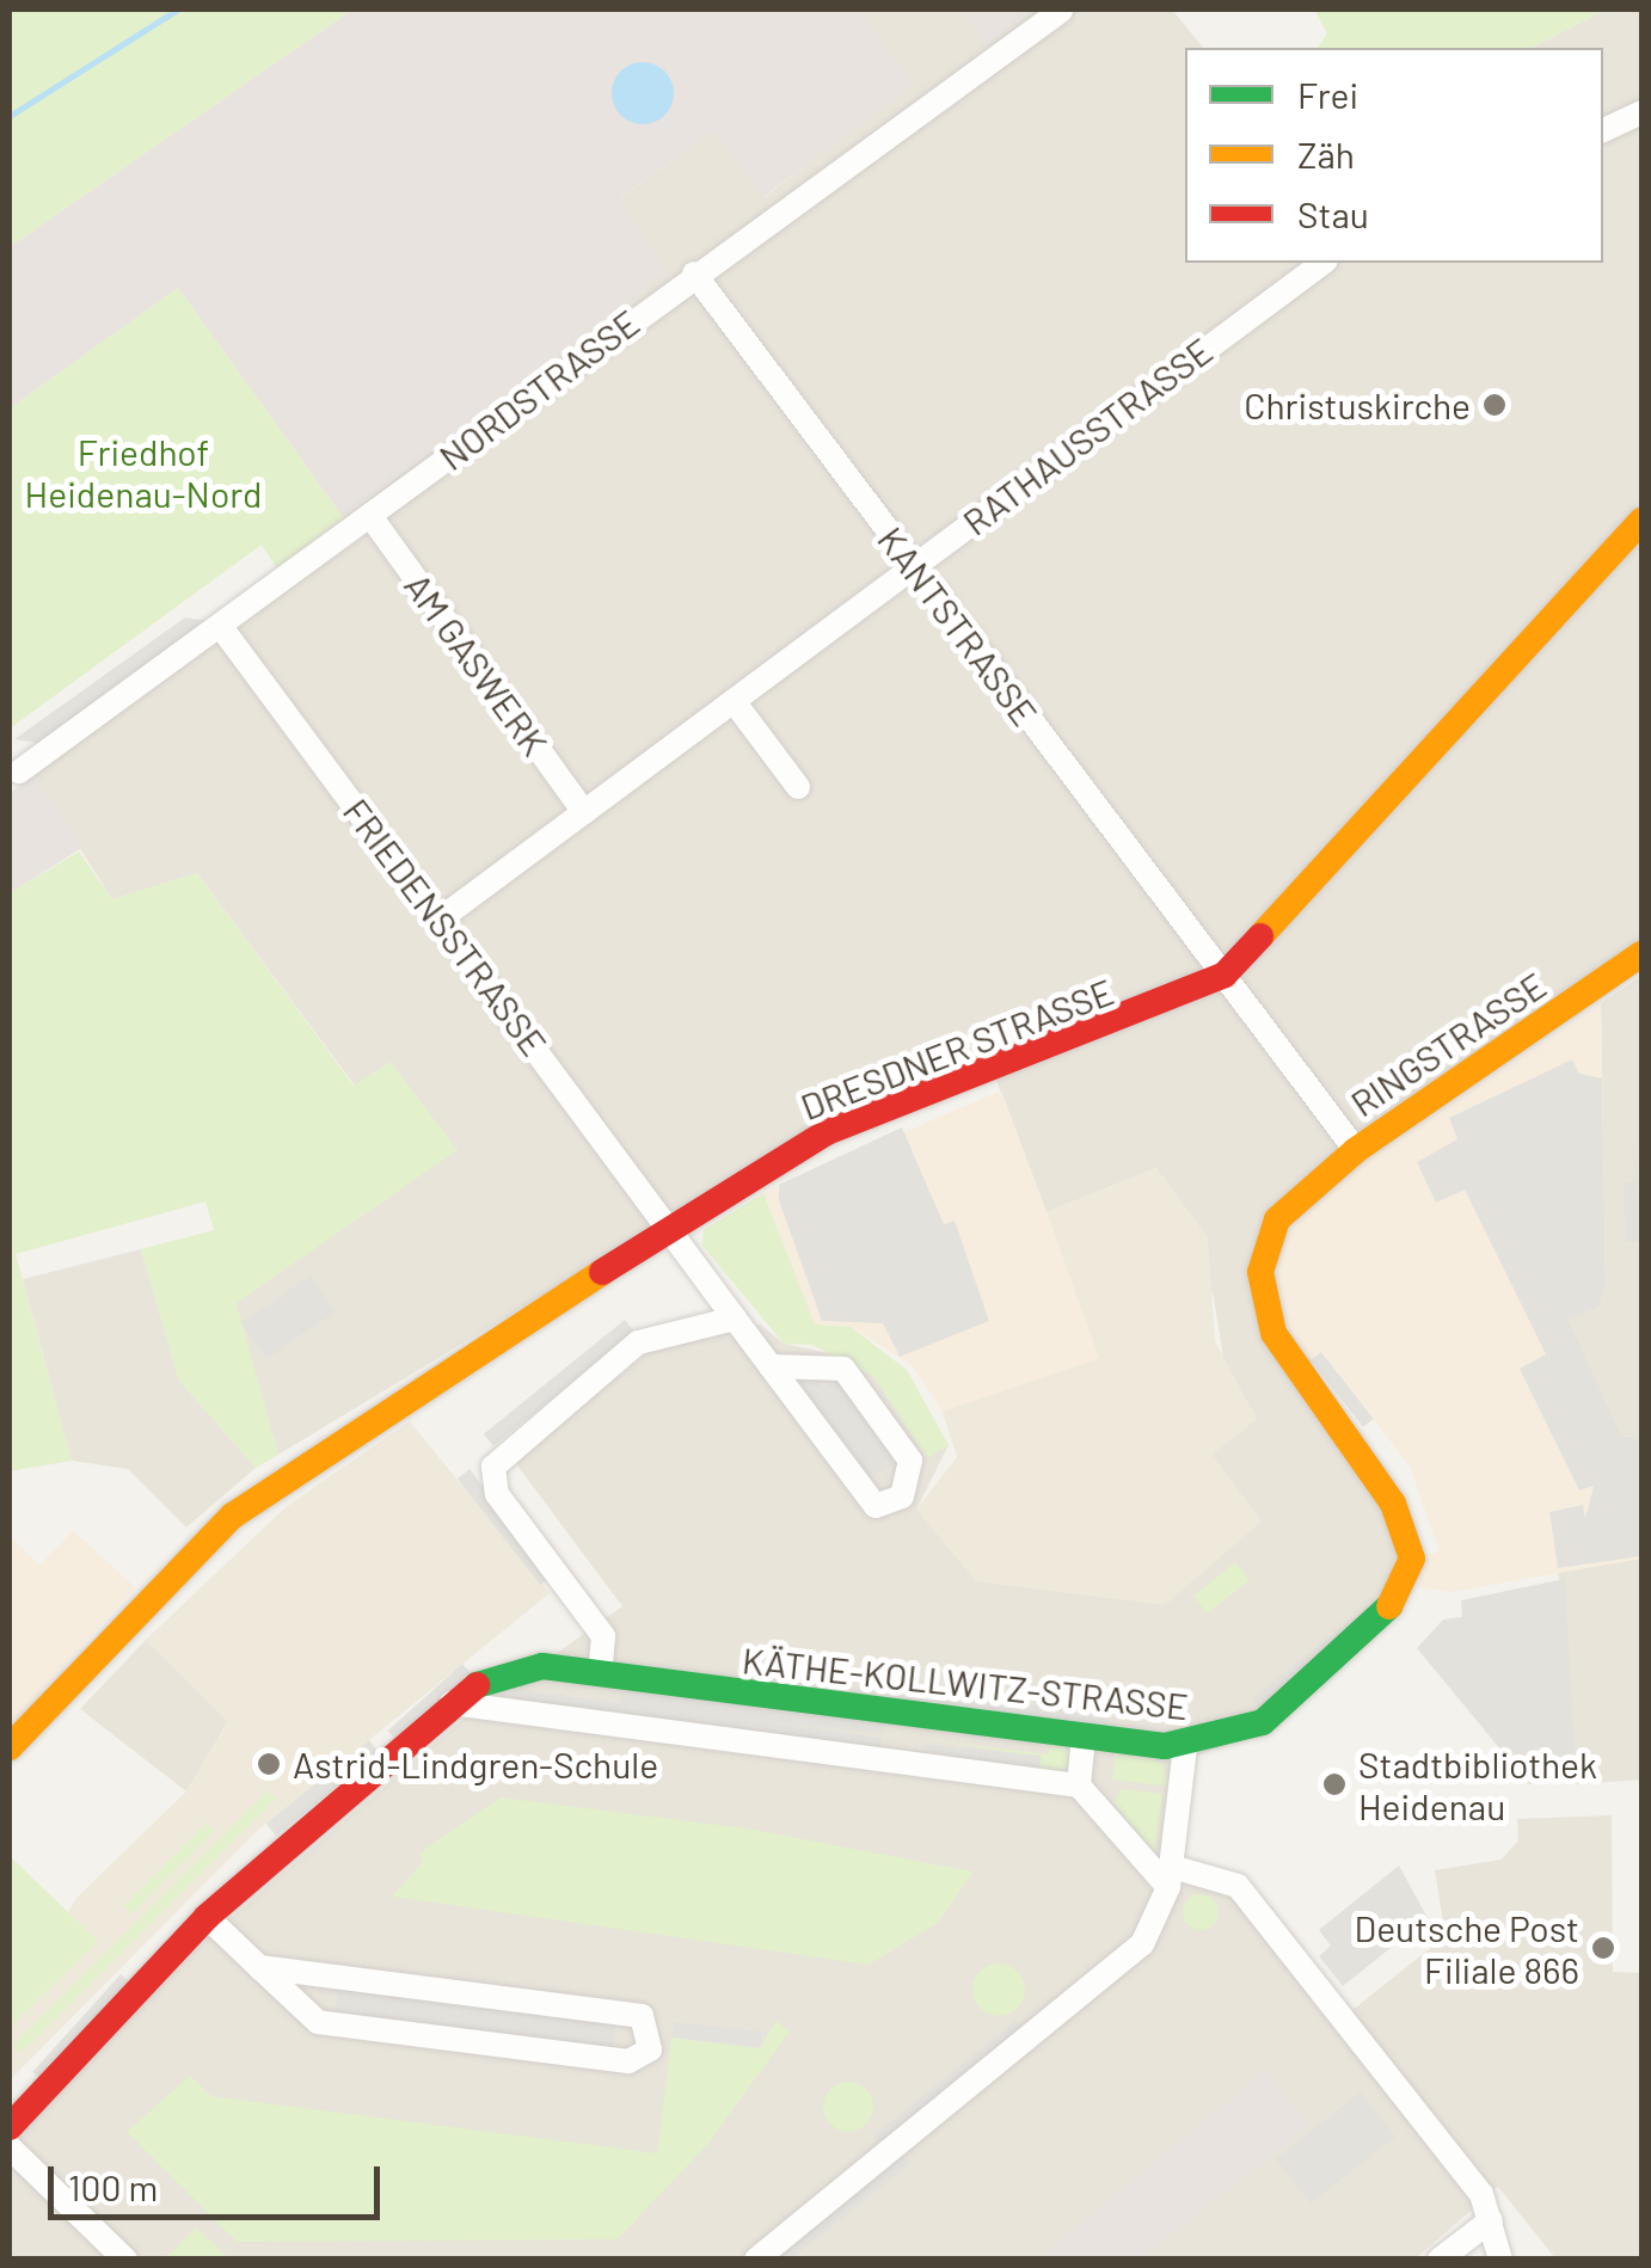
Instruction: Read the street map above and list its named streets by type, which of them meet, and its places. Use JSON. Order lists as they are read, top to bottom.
{
  "streets": {
    "street": [
      "NORDSTRASSE",
      "RATHAUSSTRASSE",
      "KANTSTRASSE",
      "AM GASWERK",
      "FRIEDENSSTRASSE",
      "RINGSTRASSE",
      "DRESDNER STRASSE",
      "KÄTHE-KOLLWITZ-STRASSE"
    ]
  },
  "crossings": [
    ["NORDSTRASSE", "KANTSTRASSE"],
    ["NORDSTRASSE", "AM GASWERK"],
    ["NORDSTRASSE", "FRIEDENSSTRASSE"],
    ["RATHAUSSTRASSE", "KANTSTRASSE"],
    ["RATHAUSSTRASSE", "AM GASWERK"],
    ["RATHAUSSTRASSE", "FRIEDENSSTRASSE"],
    ["KANTSTRASSE", "RINGSTRASSE"],
    ["KANTSTRASSE", "DRESDNER STRASSE"],
    ["FRIEDENSSTRASSE", "DRESDNER STRASSE"],
    ["RINGSTRASSE", "DRESDNER STRASSE"],
    ["RINGSTRASSE", "KÄTHE-KOLLWITZ-STRASSE"]
  ],
  "parks": ["Friedhof Heidenau-Nord"],
  "places": [
    "Christuskirche",
    "Astrid-Lindgren-Schule",
    "Stadtbibliothek Heidenau",
    "Deutsche Post Filiale 866"
  ],
  "legend": ["Frei", "Zäh", "Stau"],
  "scale_bar": "100 m"
}
